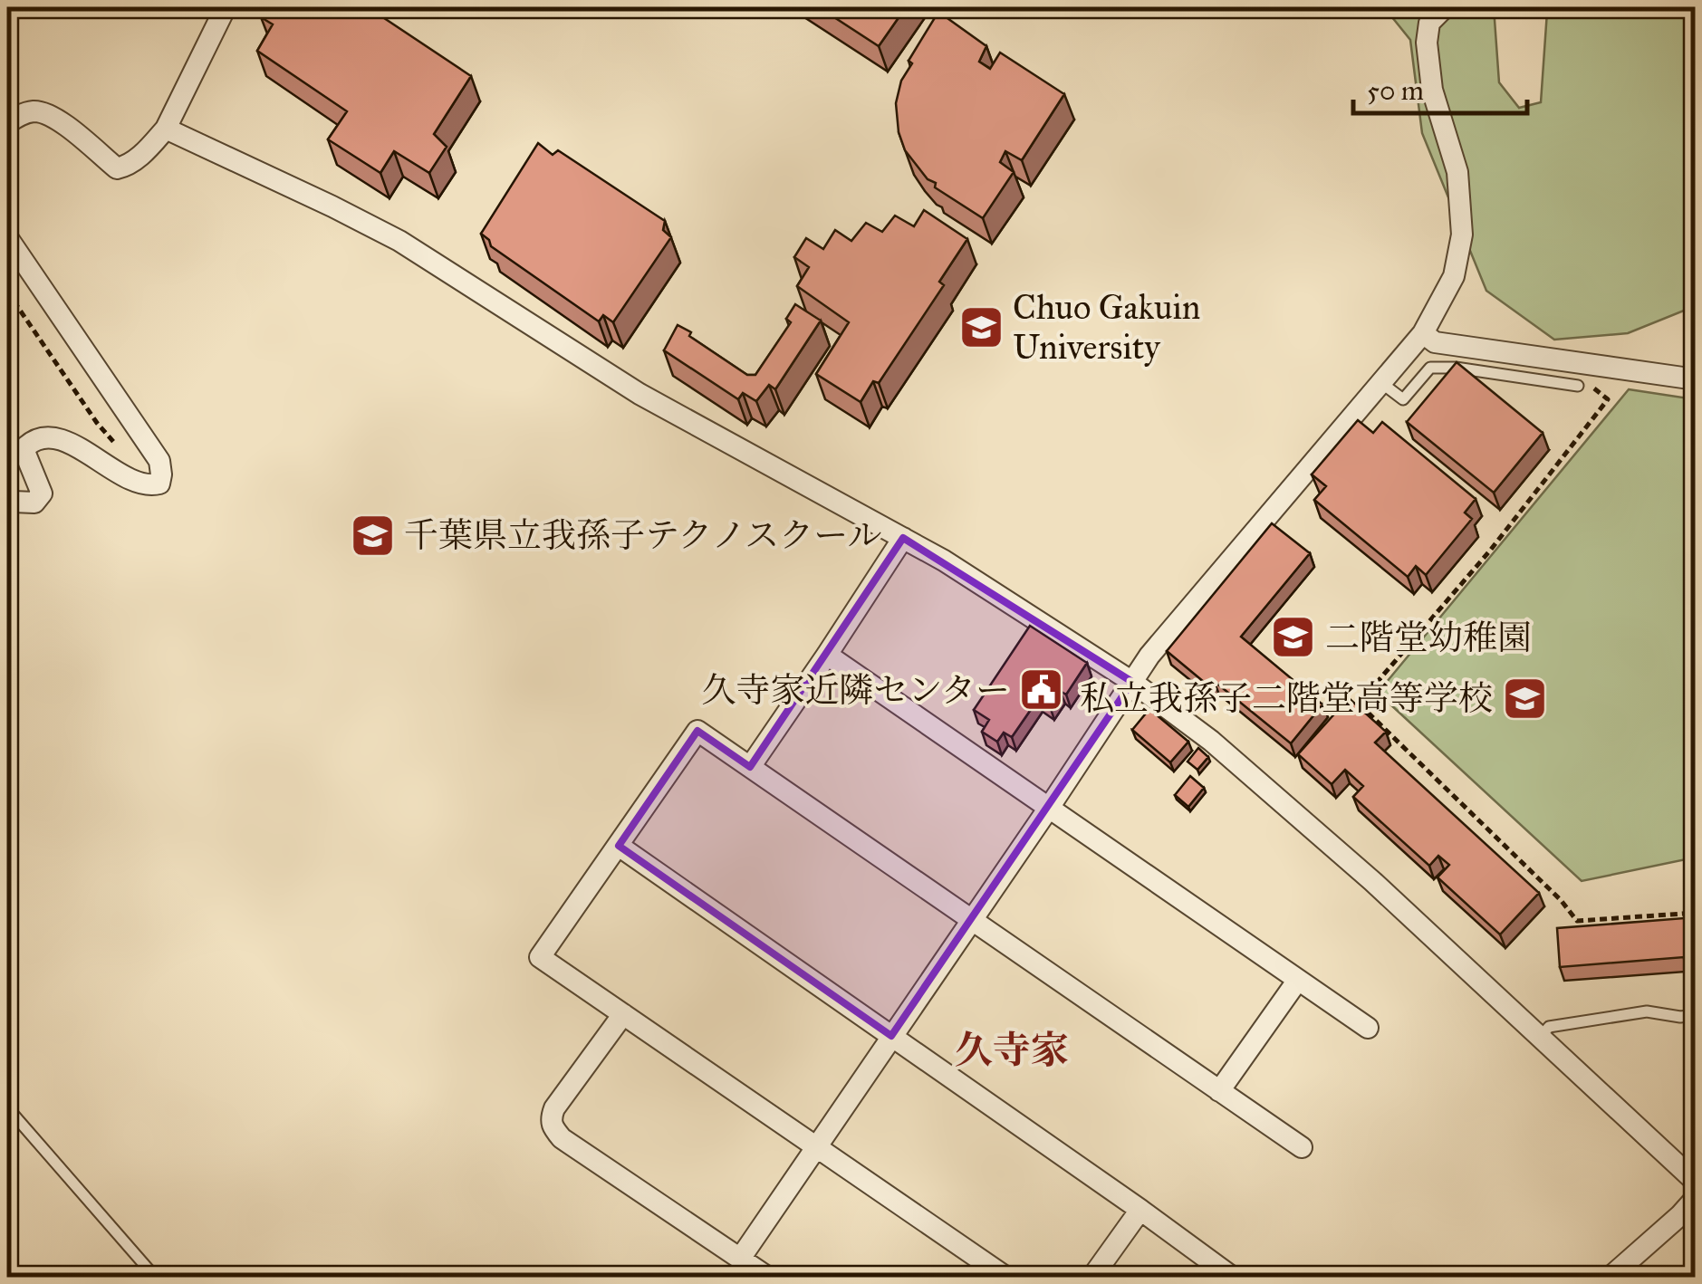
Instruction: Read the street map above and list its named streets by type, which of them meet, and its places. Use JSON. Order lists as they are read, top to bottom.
{
  "districts": ["久寺家"],
  "places": {
    "school or university": [
      "Chuo Gakuin University",
      "千葉県立我孫子テクノスクール",
      "二階堂幼稚園",
      "私立我孫子二階堂高等学校"
    ],
    "public building": ["久寺家近隣センター"]
  },
  "scale_bar": "50 m"
}
